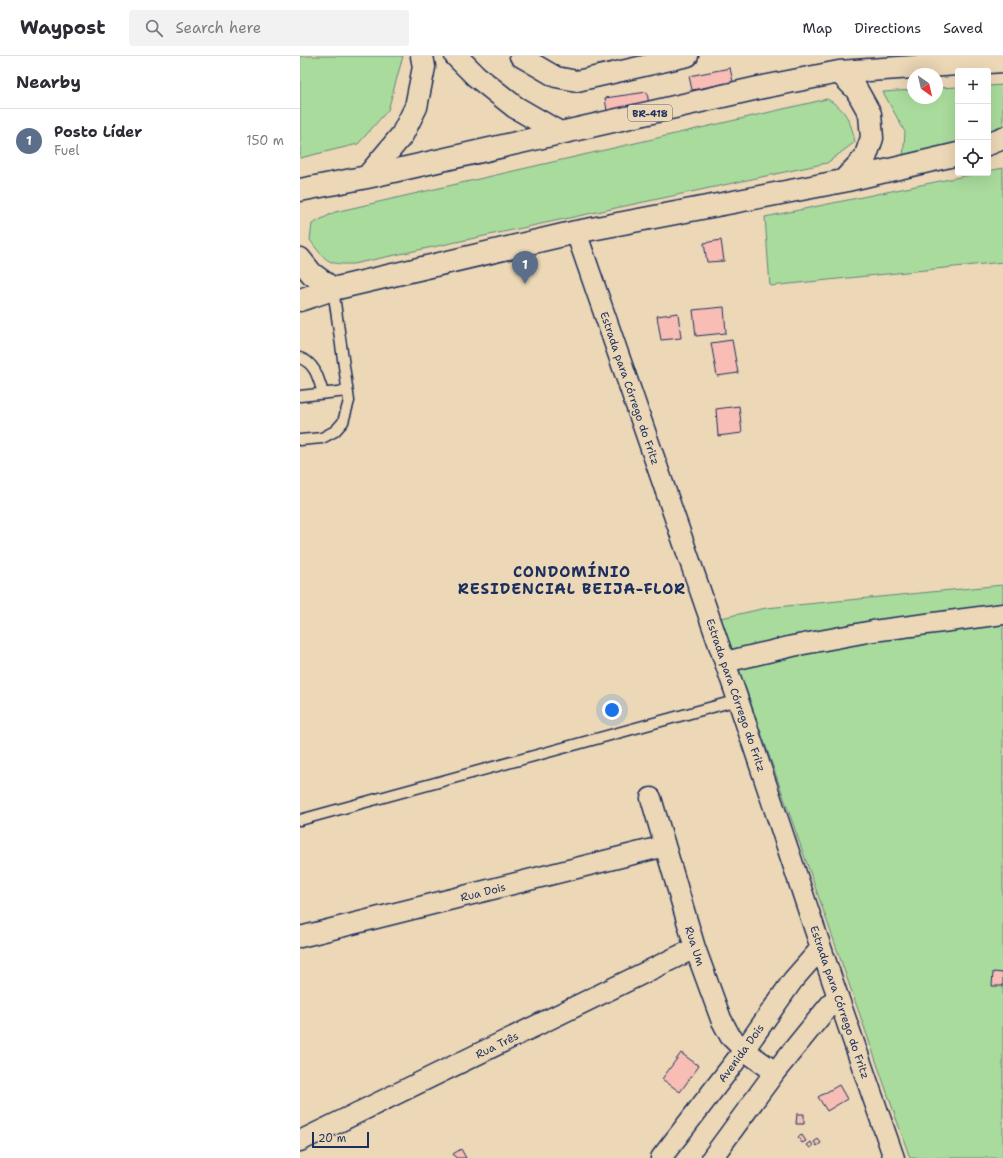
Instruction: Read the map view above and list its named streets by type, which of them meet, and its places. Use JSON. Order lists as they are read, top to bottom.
{
  "streets": {
    "main road": ["BR-418"],
    "street": [
      "Estrada para Córrego do Fritz",
      "Rua Dois",
      "Rua Um",
      "Rua Três",
      "Avenida Dois"
    ]
  },
  "crossings": [
    ["Estrada para Córrego do Fritz", "Avenida Dois"],
    ["Rua Dois", "Rua Um"],
    ["Rua Um", "Rua Três"],
    ["Rua Um", "Avenida Dois"]
  ],
  "districts": ["CONDOMÍNIO RESIDENCIAL BEIJA-FLOR"],
  "scale_bar": "20 m",
  "north": "bottom right",
  "page": {
    "header": "Waypost",
    "search": "Search here",
    "nav": ["Map", "Directions", "Saved"],
    "heading": "Nearby",
    "map_buttons": ["+", "−"],
    "list": [
      {
        "mark": "1",
        "name": "Posto Líder",
        "note": "Fuel",
        "value": "150 m"
      }
    ],
    "pins": "1",
    "scale": "20 m"
  }
}
